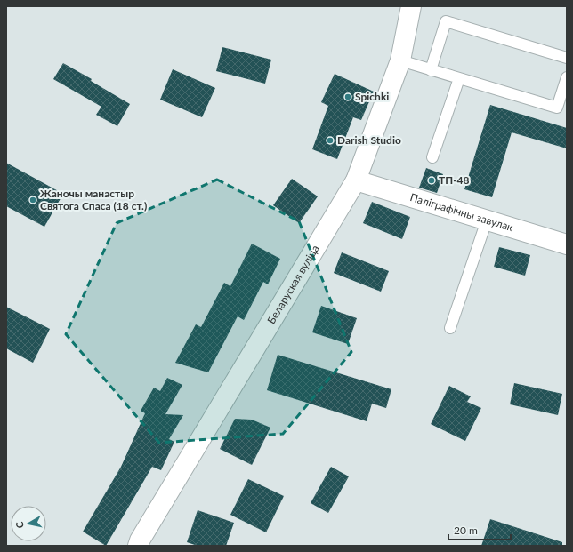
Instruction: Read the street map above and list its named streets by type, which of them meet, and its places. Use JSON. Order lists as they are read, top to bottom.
{
  "streets": {
    "street": ["Паліграфічны завулак", "Беларуская вуліца"]
  },
  "crossings": [
    ["Паліграфічны завулак", "Беларуская вуліца"]
  ],
  "places": [
    "Spichki",
    "Darish Studio",
    "ТП-48",
    "Жаночы манастыр Святога Спаса (18 ст.)"
  ],
  "scale_bar": "20 m",
  "north": "left"
}
